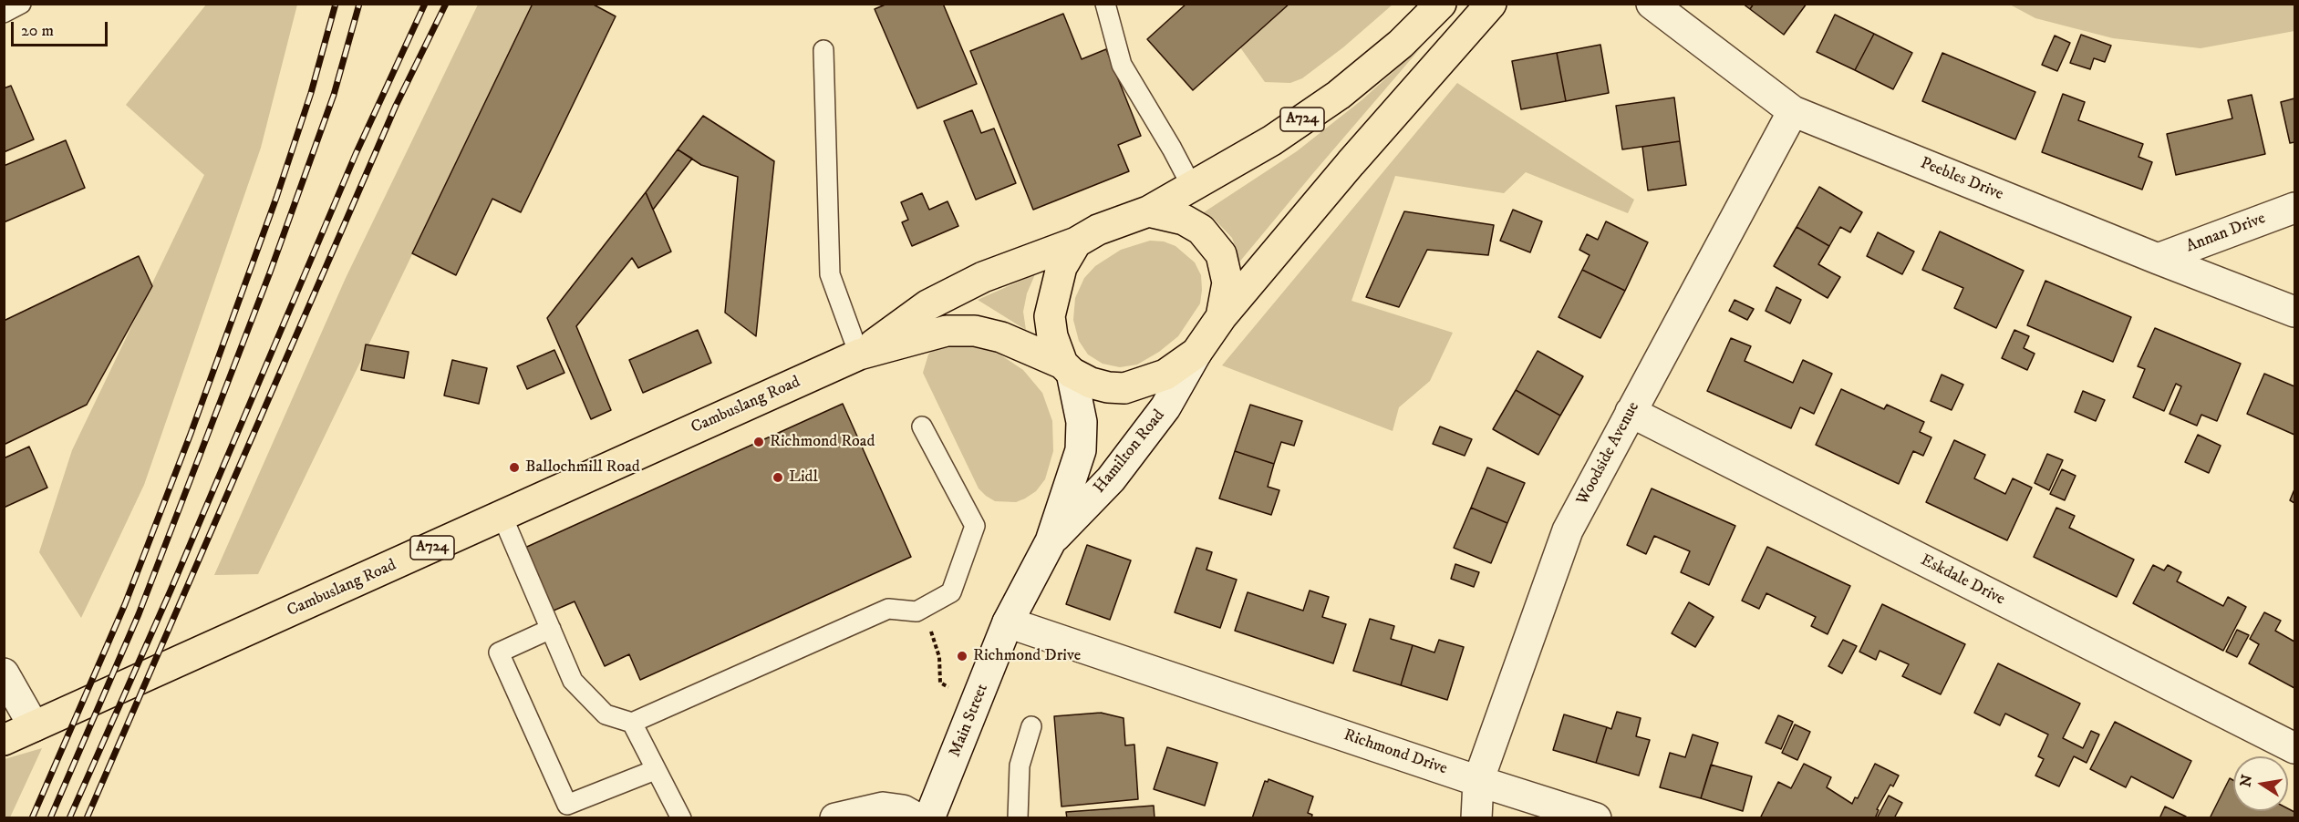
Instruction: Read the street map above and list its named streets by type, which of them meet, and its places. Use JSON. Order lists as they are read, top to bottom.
{
  "streets": {
    "main road": ["A724", "Cambuslang Road"],
    "street": [
      "Peebles Drive",
      "Annan Drive",
      "Hamilton Road",
      "Woodside Avenue",
      "Eskdale Drive",
      "Main Street",
      "Richmond Drive"
    ]
  },
  "crossings": [
    ["A724", "Cambuslang Road"],
    ["A724", "Hamilton Road"],
    ["Peebles Drive", "Annan Drive"],
    ["Peebles Drive", "Woodside Avenue"],
    ["Hamilton Road", "Main Street"],
    ["Hamilton Road", "Richmond Drive"],
    ["Woodside Avenue", "Eskdale Drive"],
    ["Woodside Avenue", "Richmond Drive"],
    ["Main Street", "Richmond Drive"]
  ],
  "places": [
    "Richmond Road",
    "Ballochmill Road",
    "Lidl",
    "Richmond Drive"
  ],
  "scale_bar": "20 m",
  "north": "left"
}
